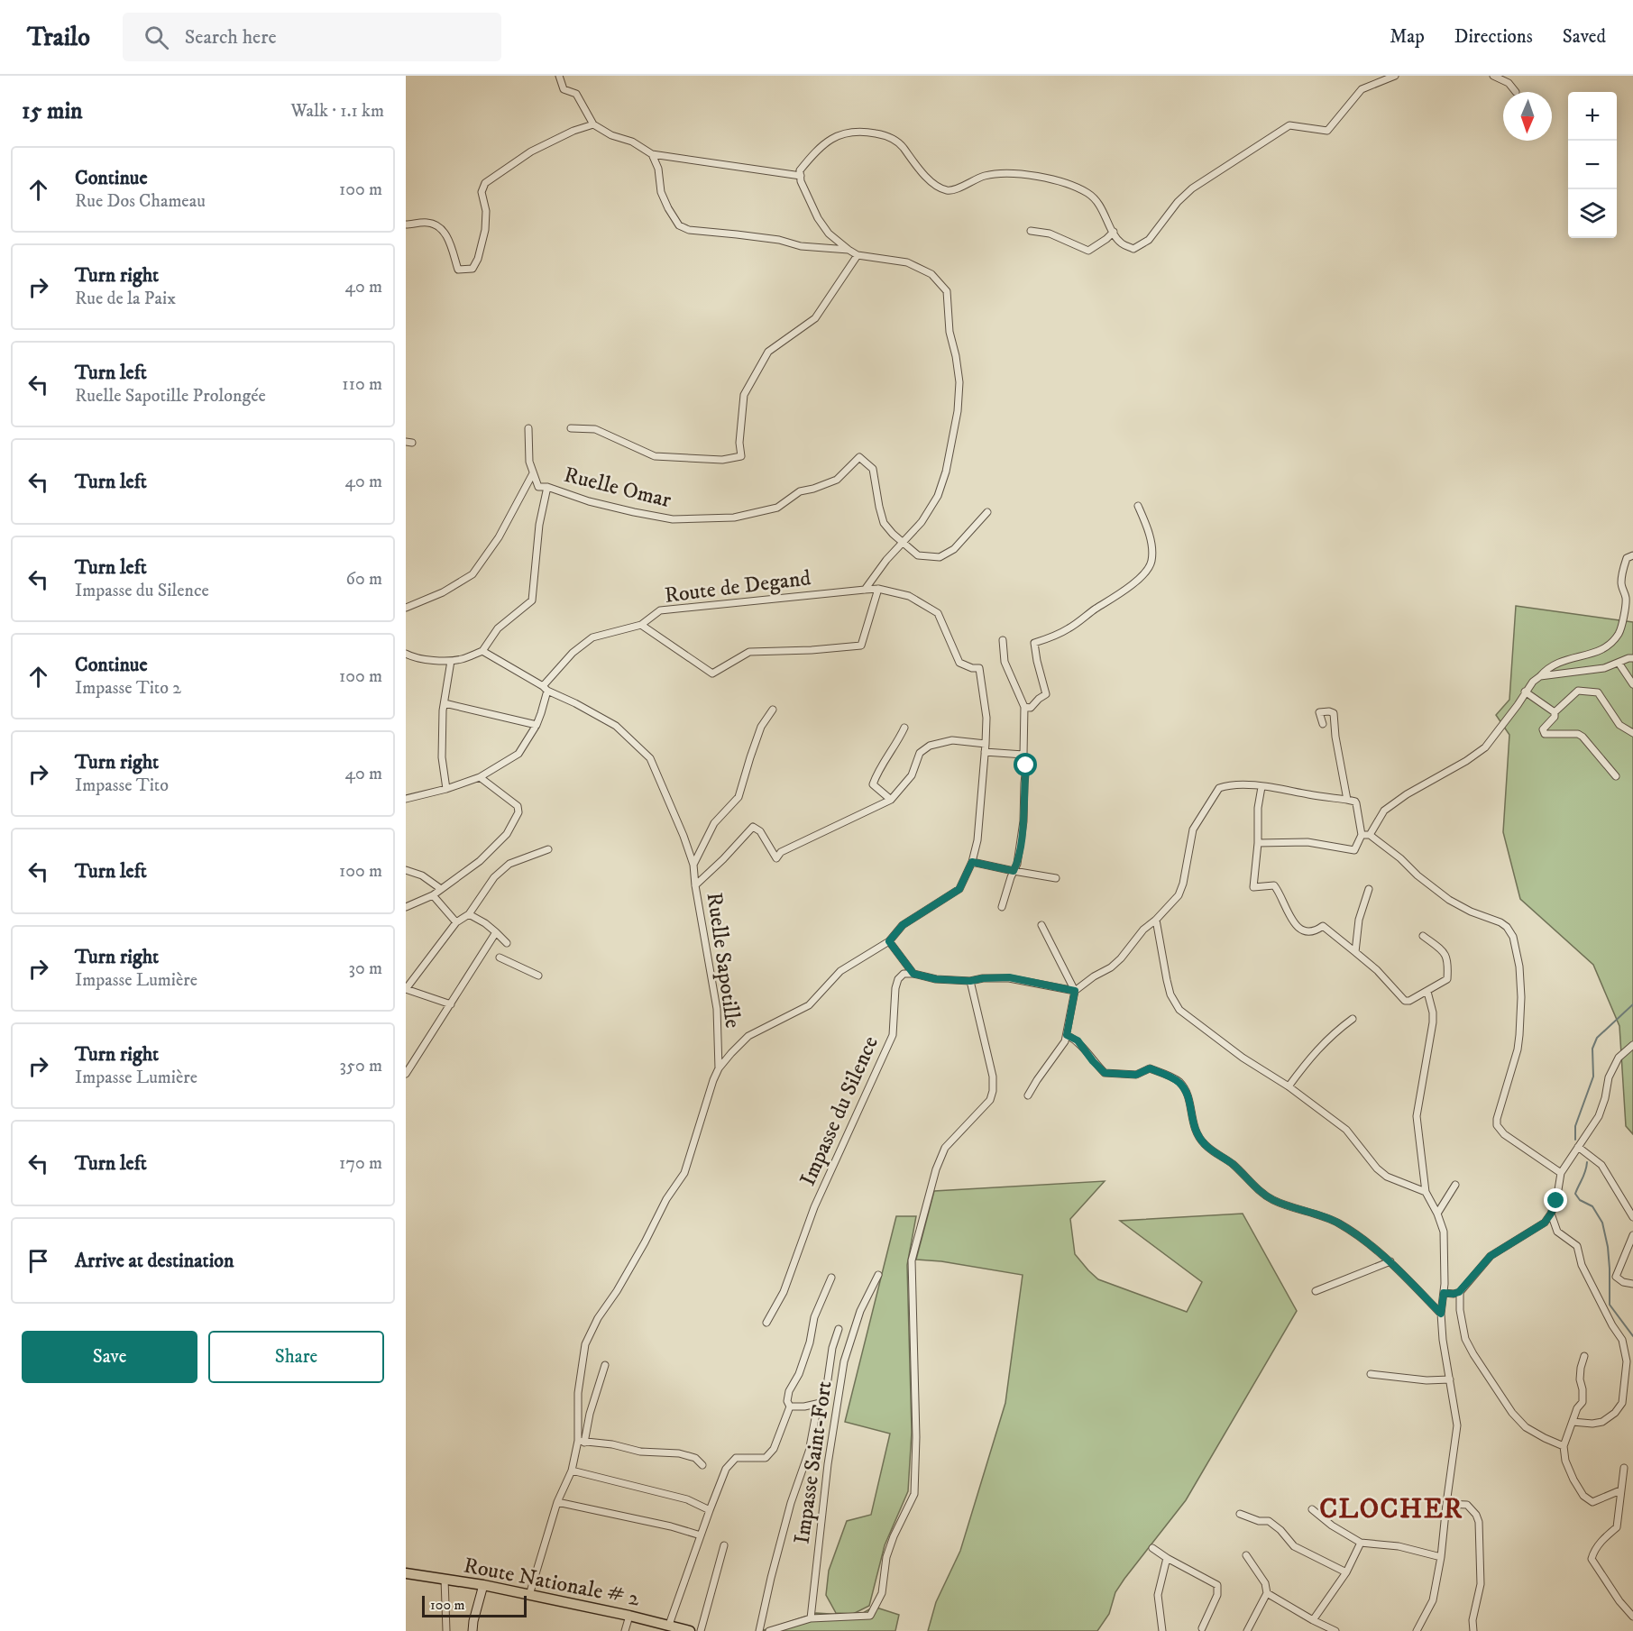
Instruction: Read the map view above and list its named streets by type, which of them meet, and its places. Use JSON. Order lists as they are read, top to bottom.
{
  "streets": {
    "main road": ["Route Nationale # 2"],
    "street": [
      "Ruelle Omar",
      "Route de Degand",
      "Ruelle Sapotille",
      "Impasse du Silence",
      "Impasse Saint-Fort"
    ]
  },
  "crossings": [
    ["Route de Degand", "Ruelle Sapotille"],
    ["Ruelle Sapotille", "Route Nationale # 2"]
  ],
  "districts": ["CLOCHER"],
  "scale_bar": "100 m",
  "north": "bottom",
  "page": {
    "header": "Trailo",
    "search": "Search here",
    "nav": ["Map", "Directions", "Saved"],
    "heading": ["15 min", "Walk · 1.1 km"],
    "map_buttons": ["+", "−"],
    "list": [
      ["Continue", "Rue Dos Chameau", "100 m"],
      ["Turn right", "Rue de la Paix", "40 m"],
      ["Turn left", "Ruelle Sapotille Prolongée", "110 m"],
      ["Turn left", "40 m"],
      ["Turn left", "Impasse du Silence", "60 m"],
      ["Continue", "Impasse Tito 2", "100 m"],
      ["Turn right", "Impasse Tito", "40 m"],
      ["Turn left", "100 m"],
      ["Turn right", "Impasse Lumière", "30 m"],
      ["Turn right", "Impasse Lumière", "350 m"],
      ["Turn left", "170 m"],
      "Arrive at destination"
    ],
    "buttons": ["Save", "Share"],
    "scale": "100 m"
  }
}
